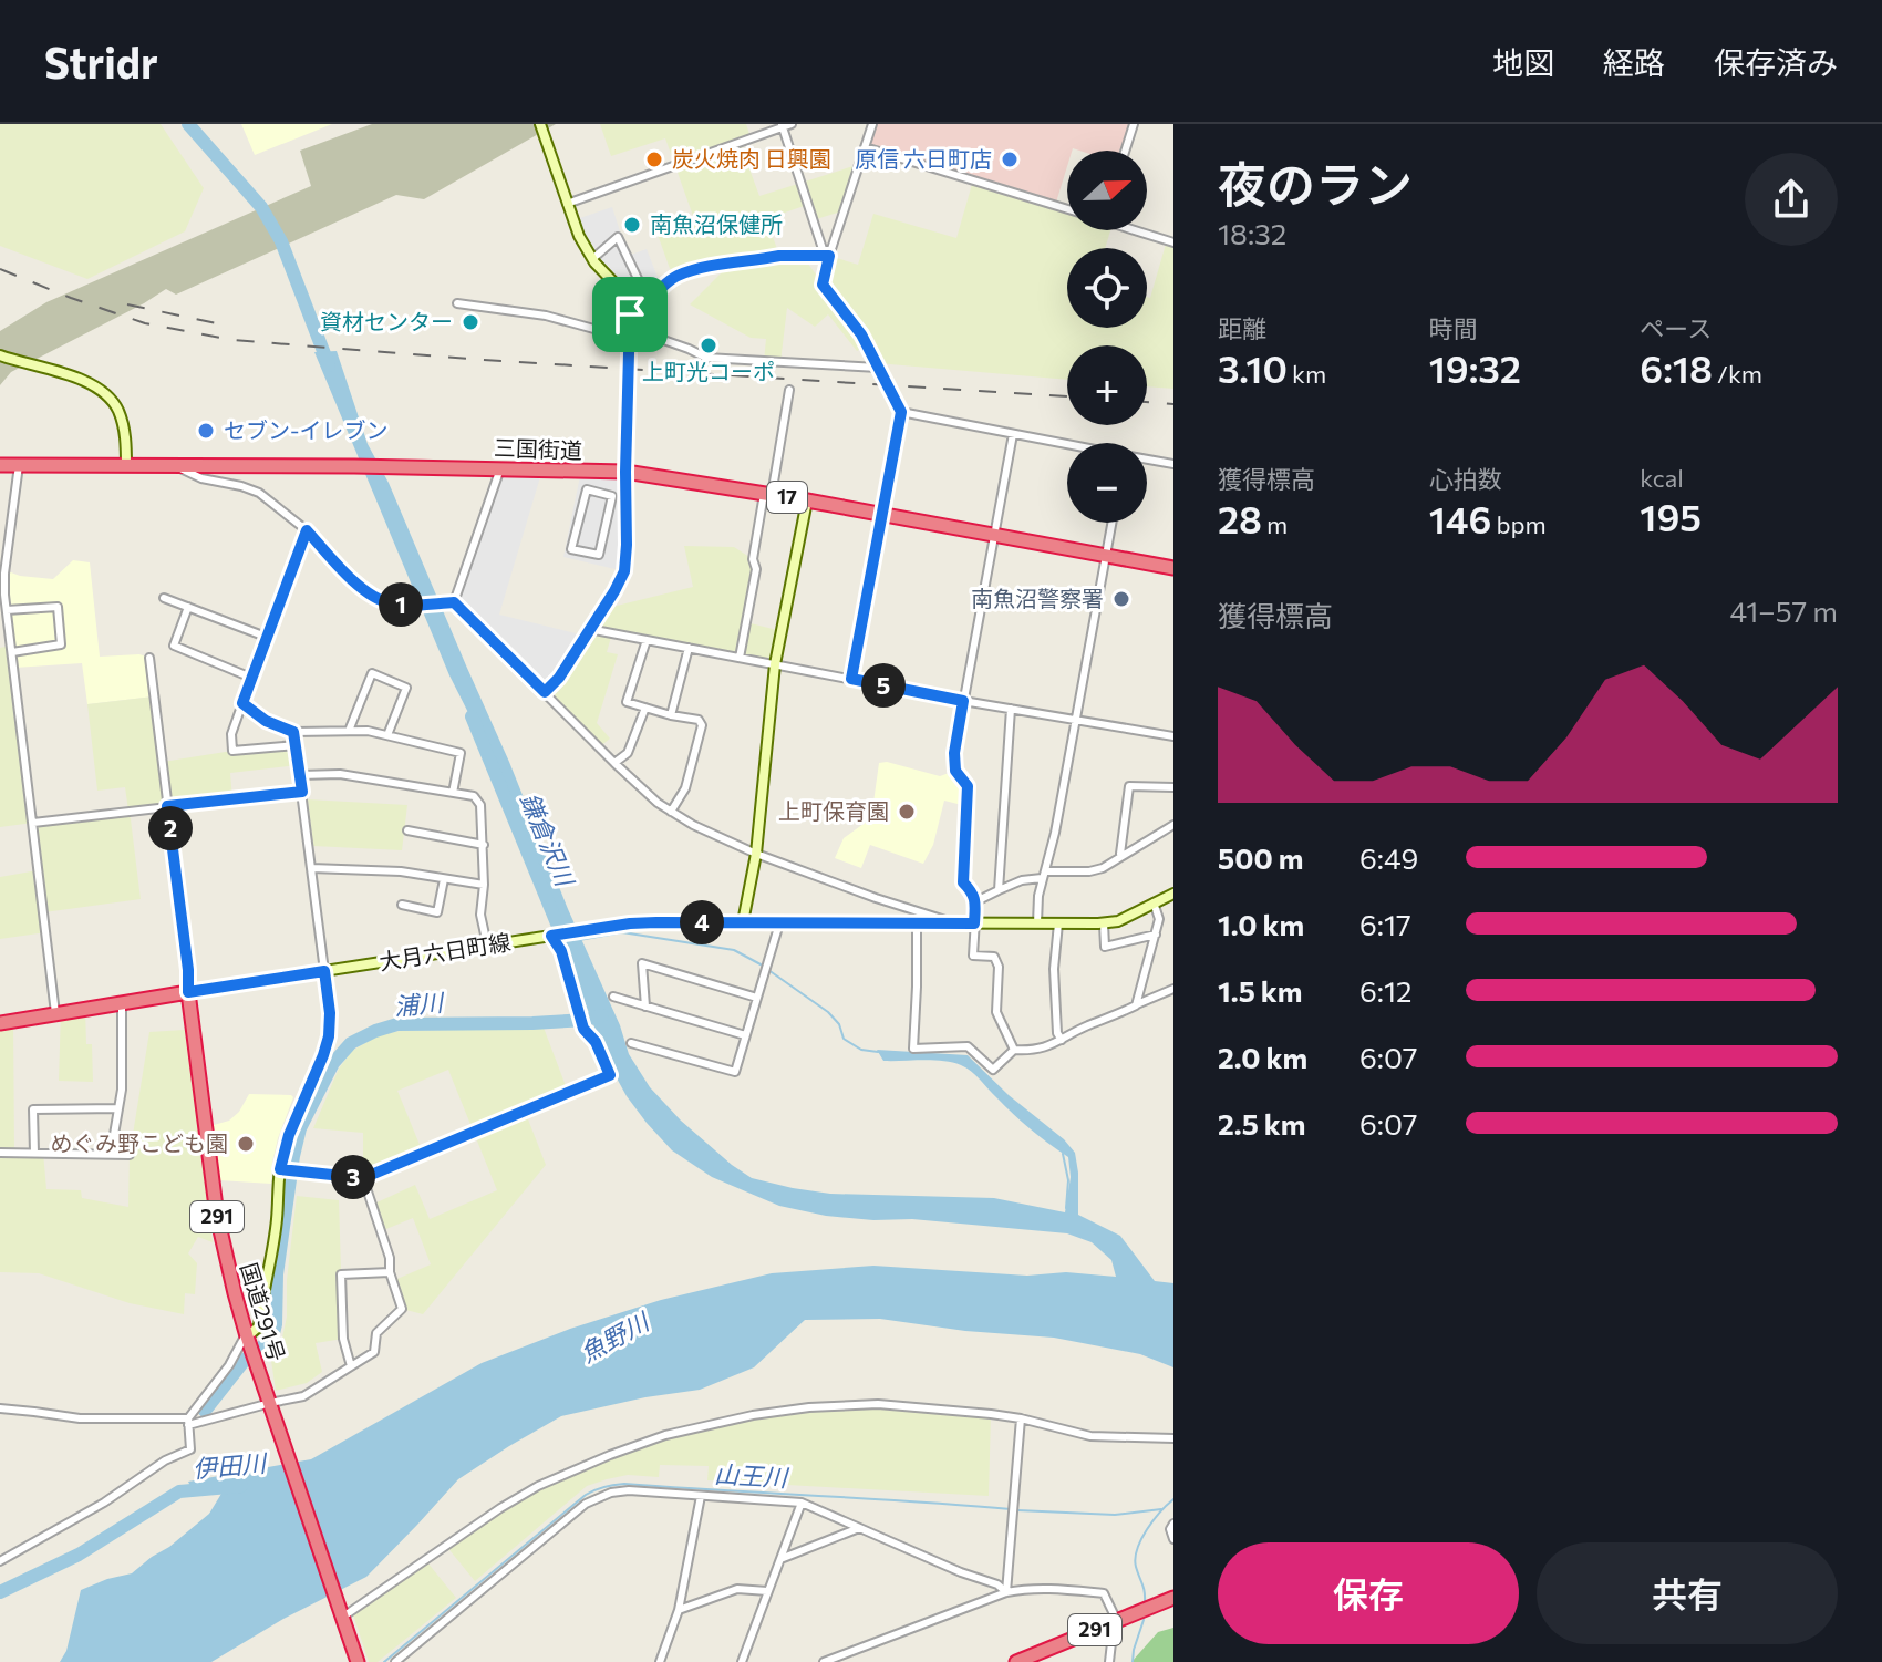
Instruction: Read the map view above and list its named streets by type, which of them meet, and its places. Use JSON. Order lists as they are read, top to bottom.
{
  "streets": {
    "highway": [
      "三国街道",
      "17",
      "291",
      "国道291号"
    ],
    "main road": ["大月六日町線"]
  },
  "crossings": [
    ["大月六日町線", "国道291号"]
  ],
  "water": [
    "鎌倉沢川",
    "浦川",
    "魚野川",
    "伊田川",
    "山王川"
  ],
  "places": [
    "炭火焼肉 日興園",
    "原信 六日町店",
    "南魚沼保健所",
    "資材センター",
    "上町光コーポ",
    "セブン-イレブン",
    "南魚沼警察署",
    "上町保育園",
    "めぐみ野こども園"
  ],
  "north": "right",
  "page": {
    "header": "Stridr",
    "nav": ["地図", "経路", "保存済み"],
    "heading": ["夜のラン", "18:32"],
    "map_buttons": ["+", "−"],
    "stats": [
      ["距離", "3.10 km"],
      ["時間", "19:32"],
      ["ペース", "6:18 /km"],
      ["獲得標高", "28 m"],
      ["心拍数", "146 bpm"],
      ["kcal", "195"]
    ],
    "chart": ["獲得標高", "41–57 m"],
    "pins": [
      "1",
      "5",
      "2",
      "4",
      "3"
    ],
    "list": [
      {
        "name": "500 m",
        "note": "6:49"
      },
      {
        "name": "1.0 km",
        "note": "6:17"
      },
      {
        "name": "1.5 km",
        "note": "6:12"
      },
      {
        "name": "2.0 km",
        "note": "6:07"
      },
      {
        "name": "2.5 km",
        "note": "6:07"
      }
    ],
    "buttons": ["保存", "共有"]
  }
}
